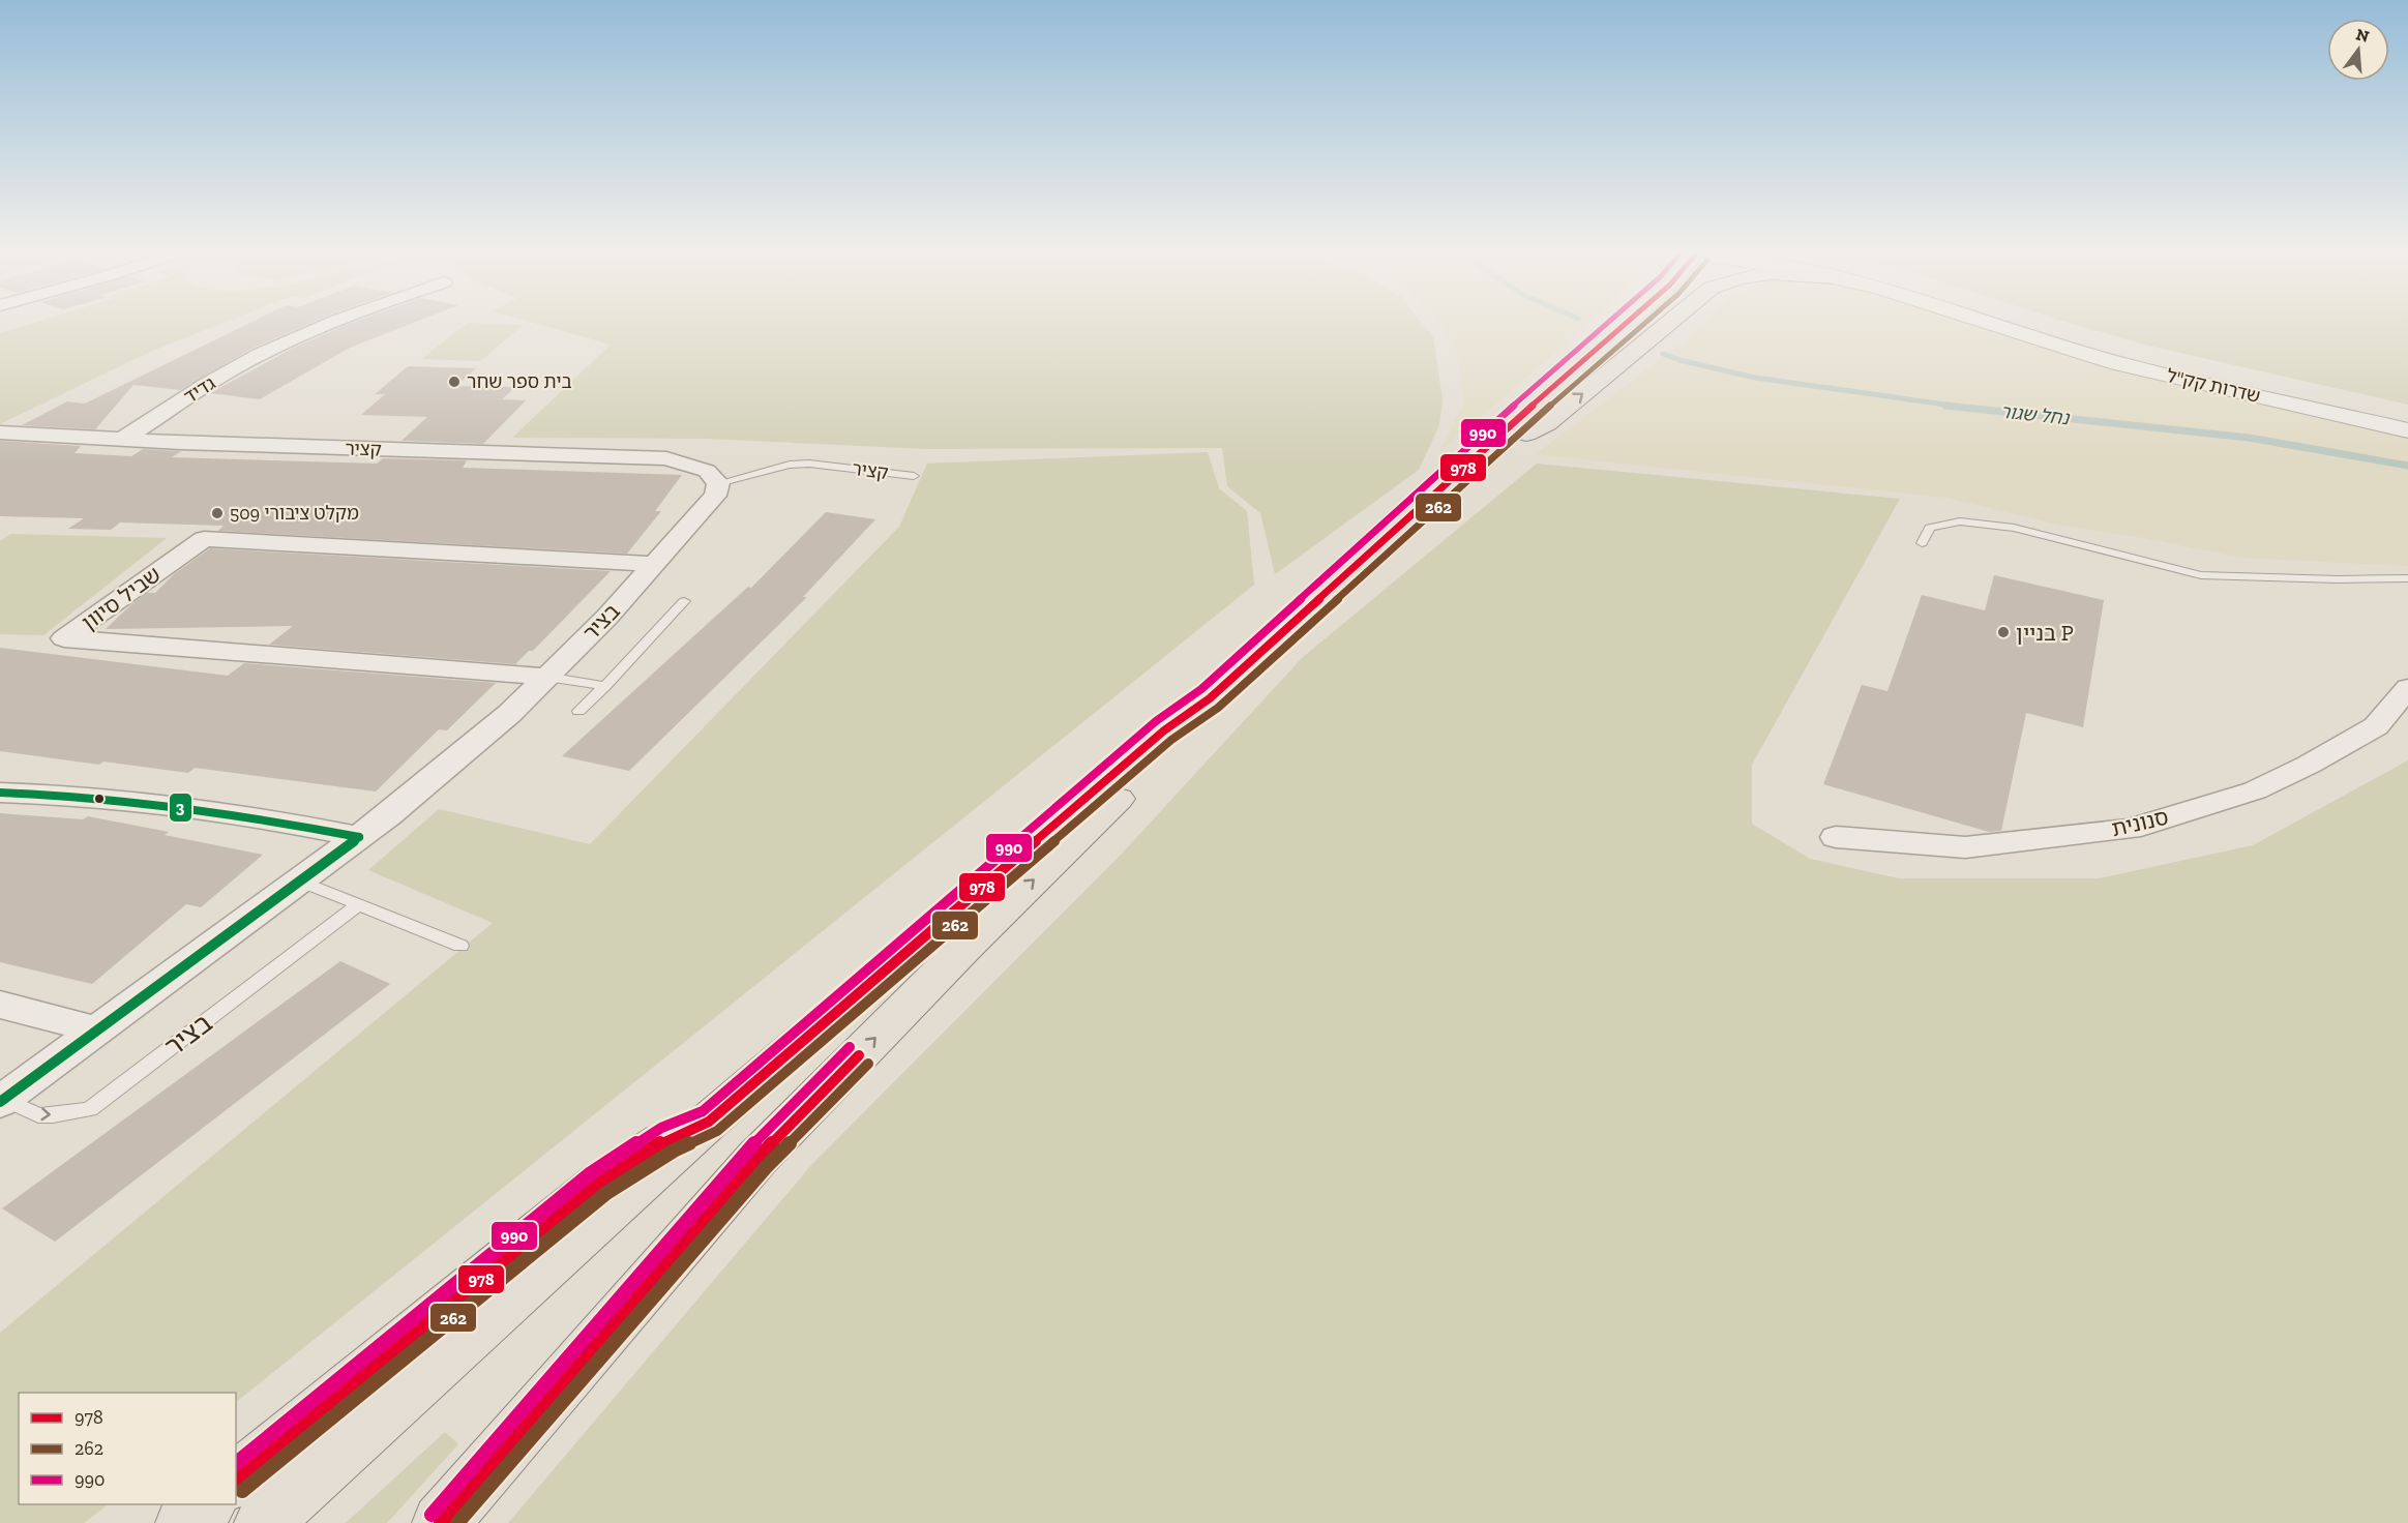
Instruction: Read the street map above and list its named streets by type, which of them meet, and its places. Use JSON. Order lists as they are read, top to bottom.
{
  "streets": {
    "street": [
      "שדרות קק\"ל",
      "גדיד",
      "קציר",
      "שביל סיוון",
      "בציר",
      "סנונית"
    ]
  },
  "crossings": [
    ["גדיד", "קציר"],
    ["שביל סיוון", "בציר"]
  ],
  "water": ["נחל שגור"],
  "places": ["בית ספר שחר", "מקלט ציבורי 509", "בניין P"],
  "lines": [
    "transit line 978",
    "transit line 262",
    "transit line 990",
    "transit line 3"
  ],
  "legend": ["978", "262", "990"],
  "north": "top"
}
